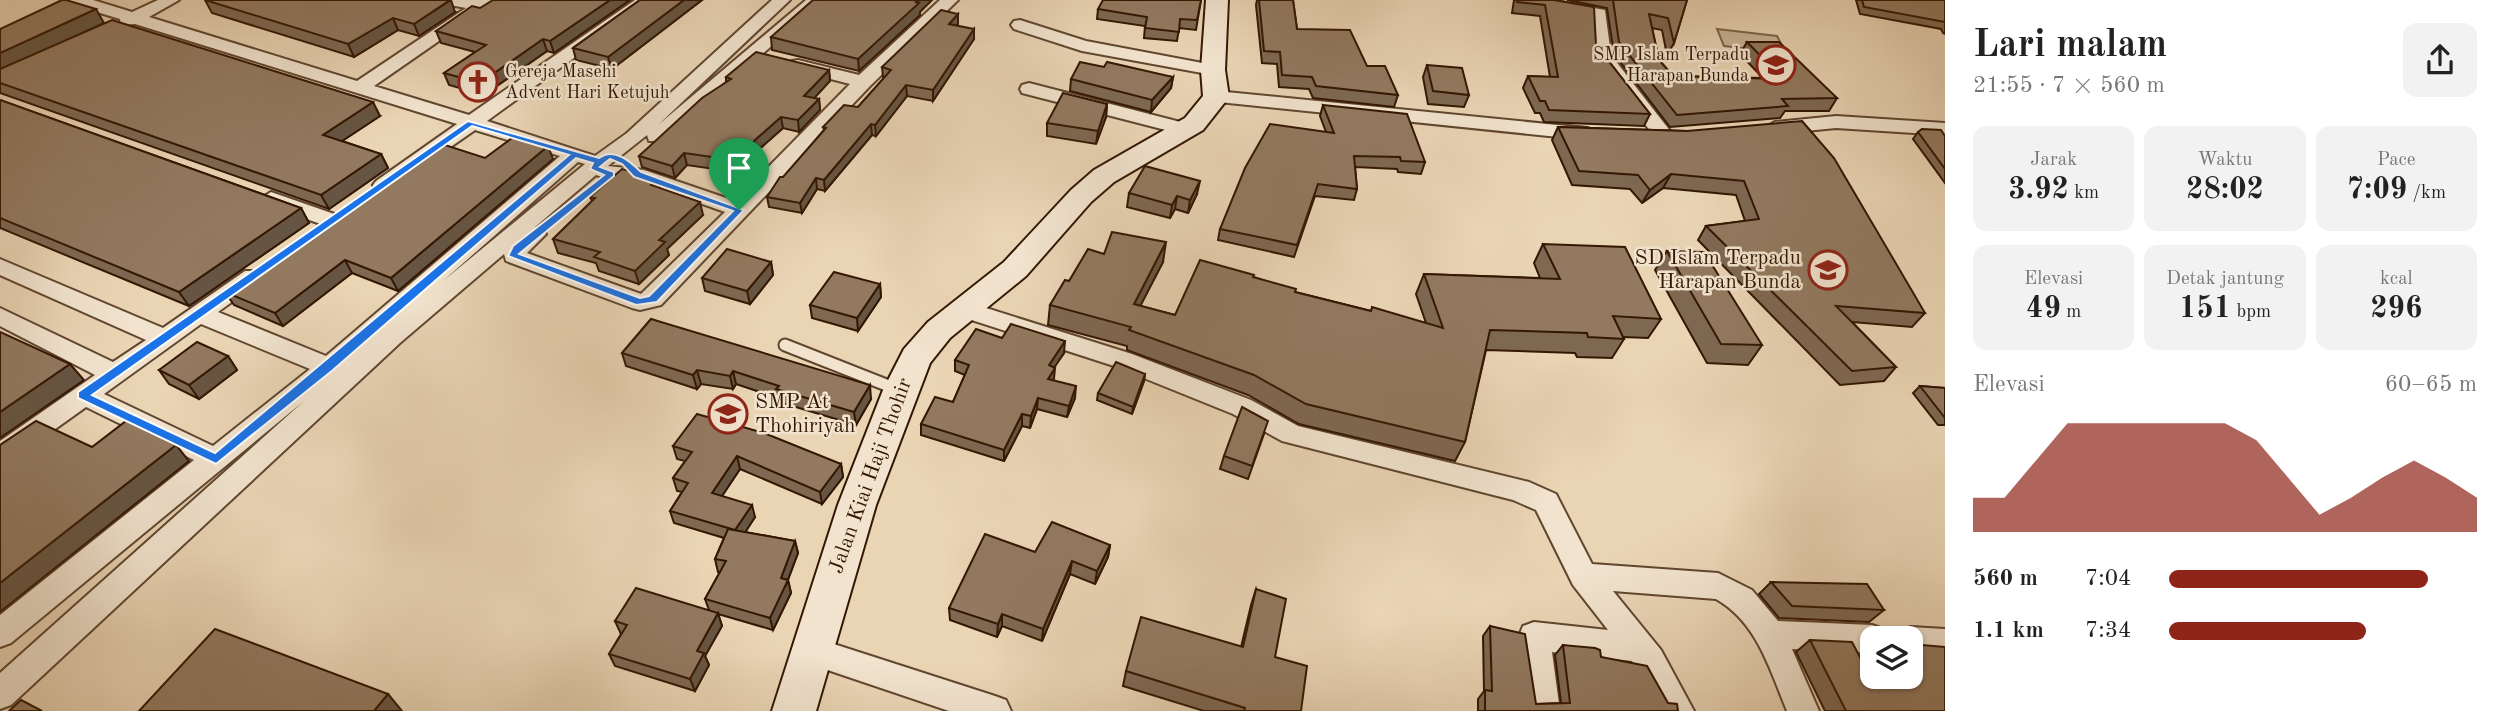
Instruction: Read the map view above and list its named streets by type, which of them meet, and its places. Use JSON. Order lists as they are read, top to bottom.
{
  "streets": {
    "street": ["Jalan Kiai Haji Thohir"]
  },
  "places": {
    "school or university": ["SMP Islam Terpadu Harapan Bunda", "SD Islam Terpadu Harapan Bunda", "SMP At Thohiriyah"],
    "church": ["Gereja Masehi Advent Hari Ketujuh"]
  },
  "page": {
    "heading": ["Lari malam", "21:55 · 7 × 560 m"],
    "stats": [
      ["Jarak", "3.92 km"],
      ["Waktu", "28:02"],
      ["Pace", "7:09 /km"],
      ["Elevasi", "49 m"],
      ["Detak jantung", "151 bpm"],
      ["kcal", "296"]
    ],
    "chart": ["Elevasi", "60–65 m"],
    "list": [
      {
        "name": "560 m",
        "note": "7:04"
      },
      {
        "name": "1.1 km",
        "note": "7:34"
      }
    ]
  }
}
